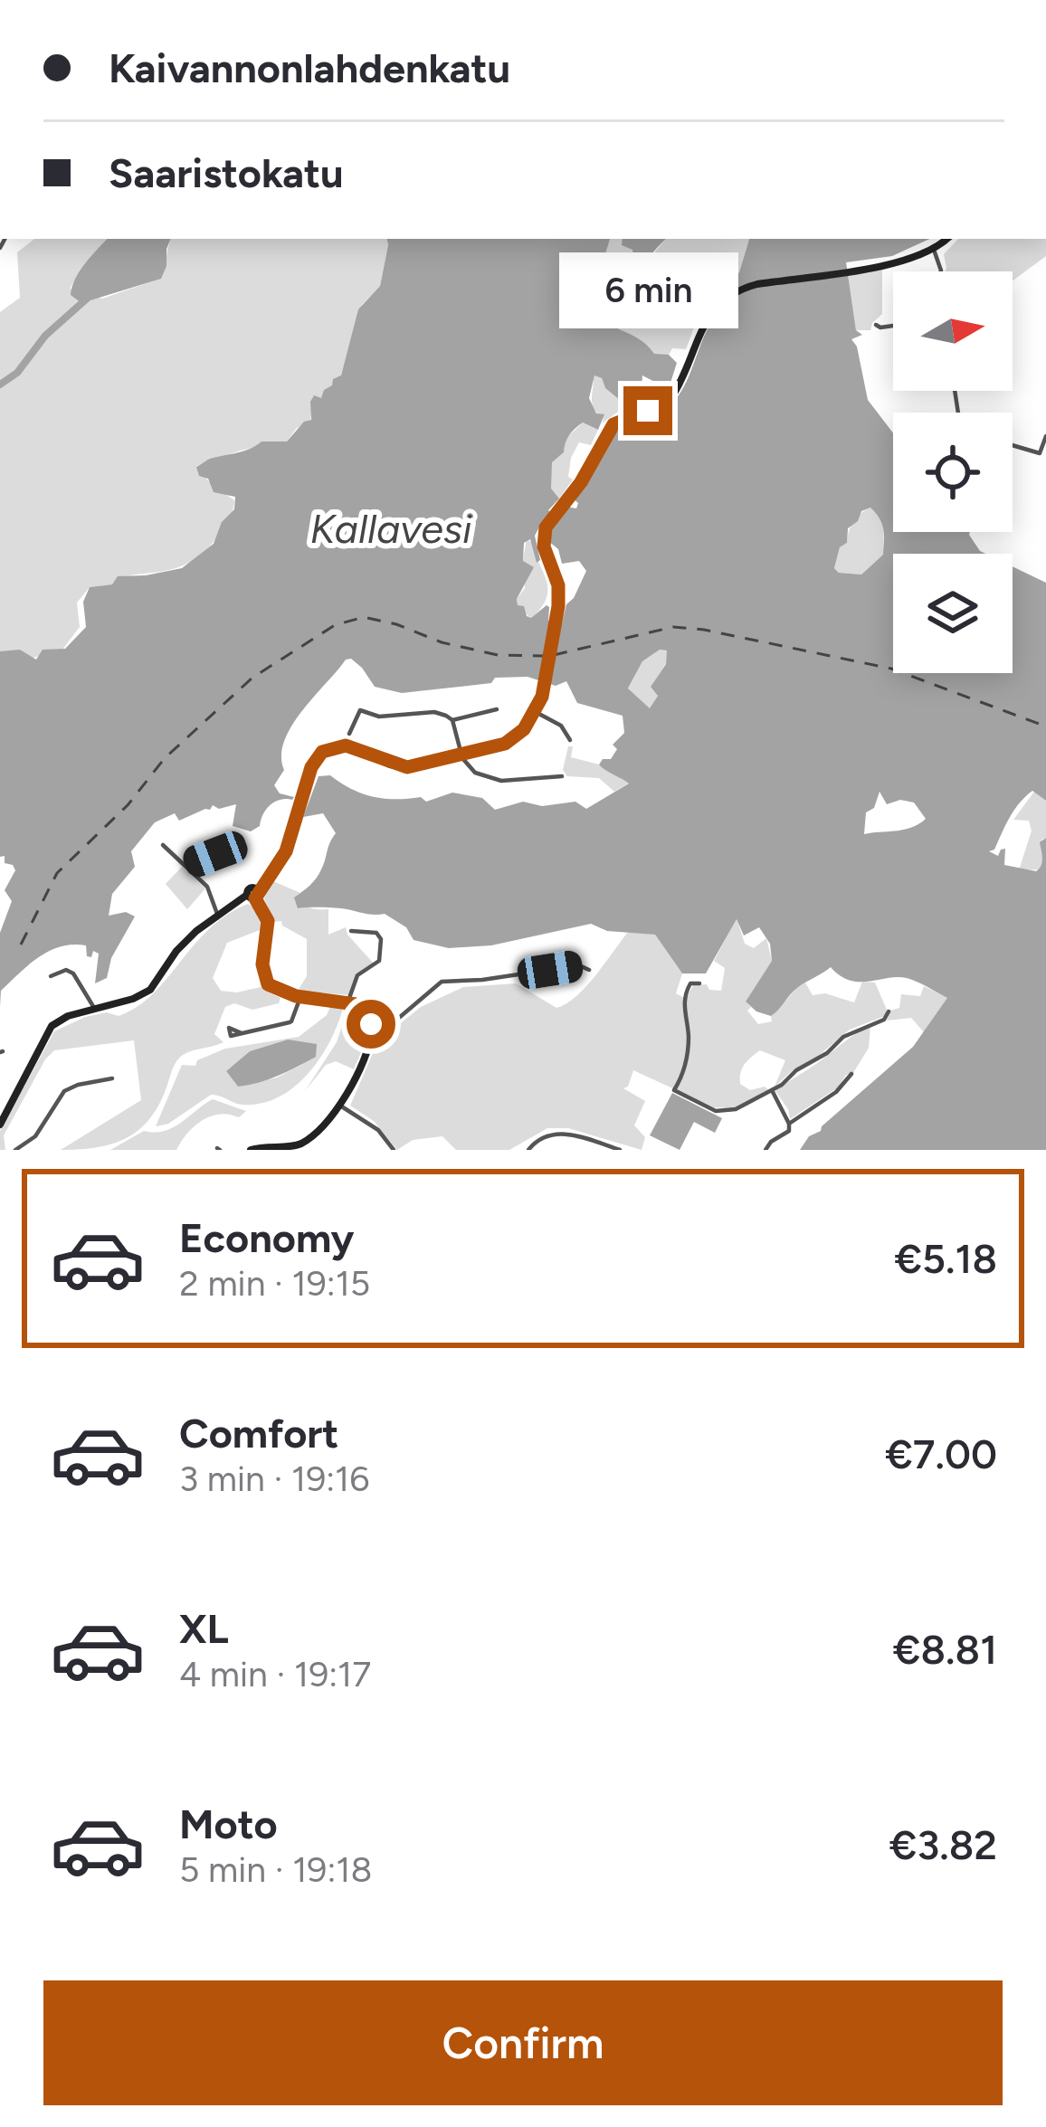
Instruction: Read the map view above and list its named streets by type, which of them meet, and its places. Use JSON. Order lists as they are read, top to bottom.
{
  "water": ["Kallavesi"],
  "north": "right",
  "page": {
    "banner": ["Kaivannonlahdenkatu", "Saaristokatu"],
    "bubble": "6 min",
    "list": [
      {
        "name": "Economy",
        "note": "2 min · 19:15",
        "value": "€5.18"
      },
      {
        "name": "Comfort",
        "note": "3 min · 19:16",
        "value": "€7.00"
      },
      {
        "name": "XL",
        "note": "4 min · 19:17",
        "value": "€8.81"
      },
      {
        "name": "Moto",
        "note": "5 min · 19:18",
        "value": "€3.82"
      }
    ],
    "buttons": "Confirm"
  }
}
